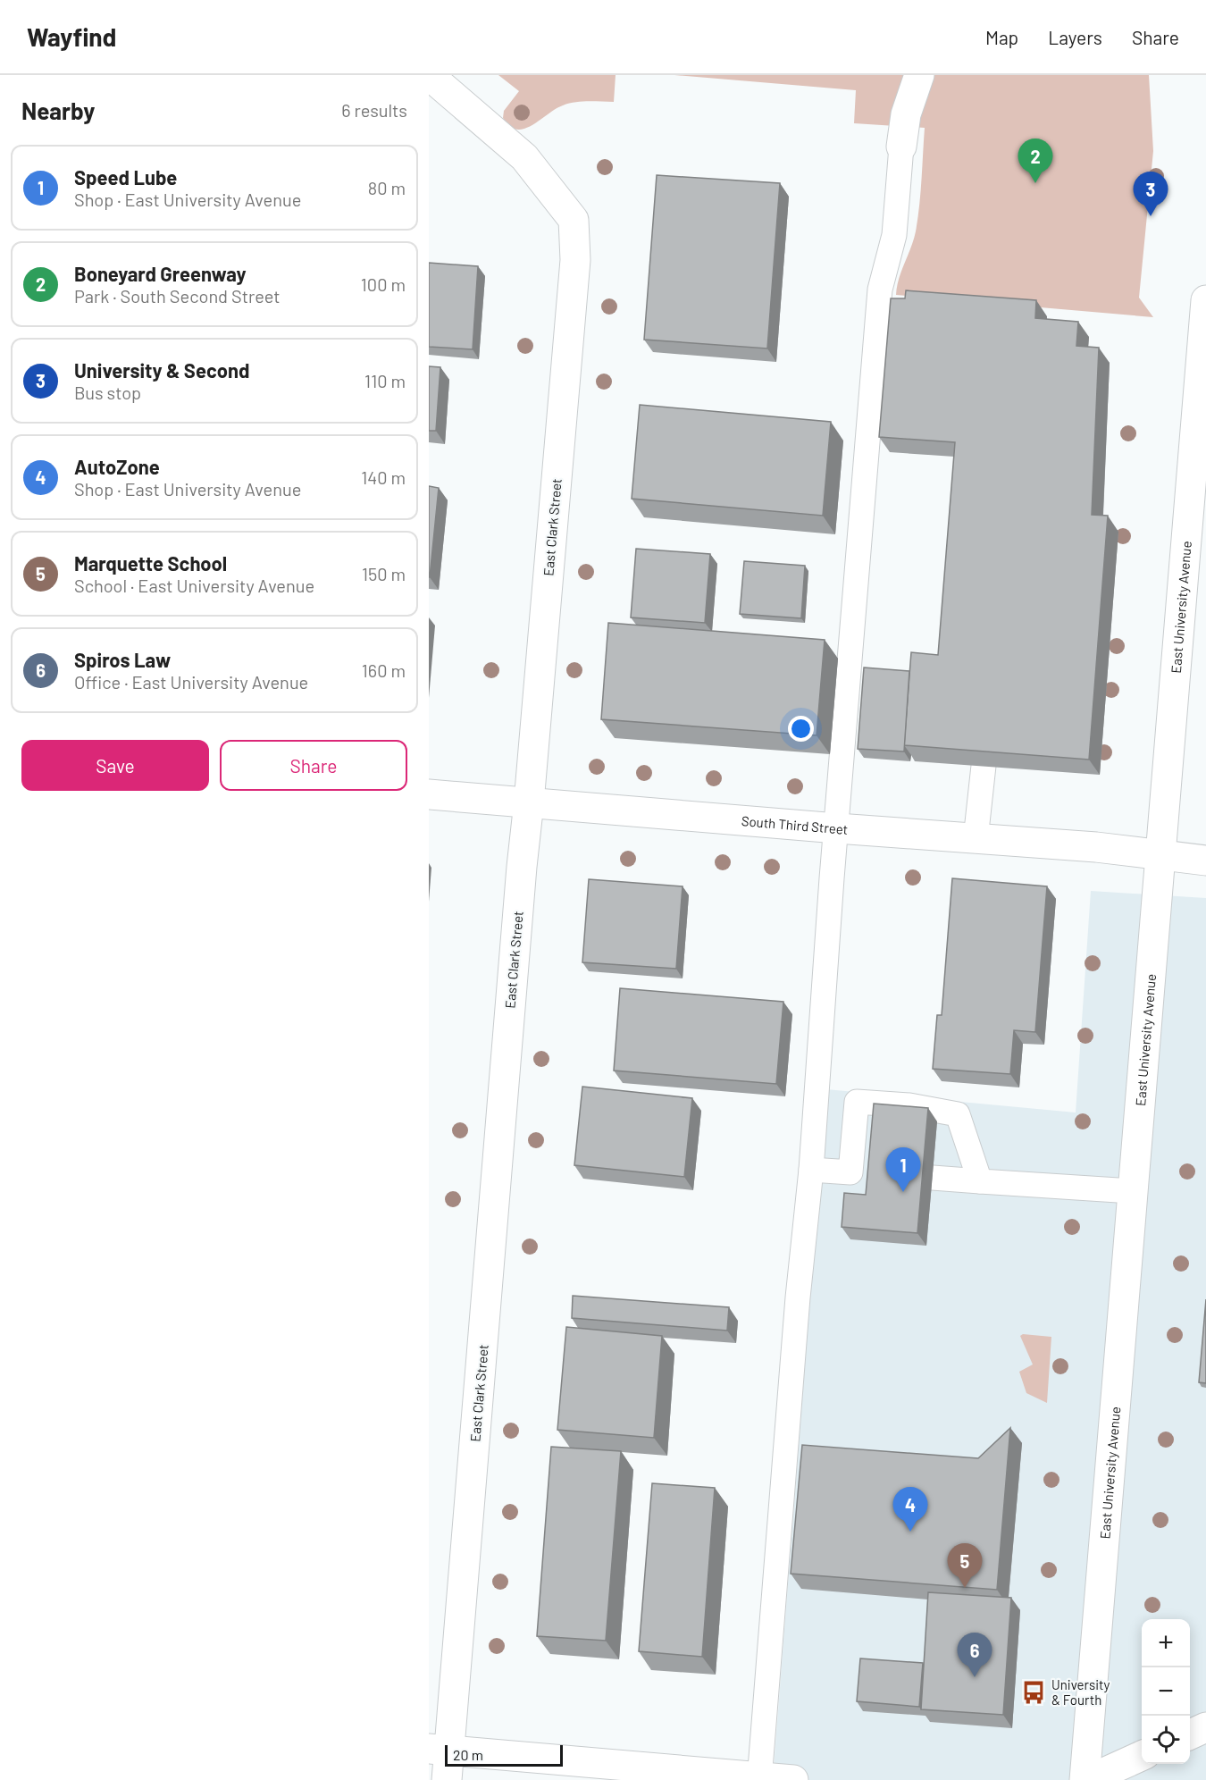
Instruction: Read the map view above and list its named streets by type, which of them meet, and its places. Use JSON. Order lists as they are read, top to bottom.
{
  "streets": {
    "street": ["East Clark Street", "East University Avenue", "South Third Street"]
  },
  "crossings": [
    ["East Clark Street", "South Third Street"],
    ["East University Avenue", "South Third Street"]
  ],
  "places": {
    "bus stop": ["University & Fourth"]
  },
  "scale_bar": "20 m",
  "page": {
    "header": "Wayfind",
    "nav": ["Map", "Layers", "Share"],
    "heading": ["Nearby", "6 results"],
    "pins": [
      "2",
      "3",
      "1",
      "4",
      "5",
      "6"
    ],
    "list": [
      {
        "mark": "1",
        "name": "Speed Lube",
        "note": "Shop · East University Avenue",
        "value": "80 m"
      },
      {
        "mark": "2",
        "name": "Boneyard Greenway",
        "note": "Park · South Second Street",
        "value": "100 m"
      },
      {
        "mark": "3",
        "name": "University & Second",
        "note": "Bus stop",
        "value": "110 m"
      },
      {
        "mark": "4",
        "name": "AutoZone",
        "note": "Shop · East University Avenue",
        "value": "140 m"
      },
      {
        "mark": "5",
        "name": "Marquette School",
        "note": "School · East University Avenue",
        "value": "150 m"
      },
      {
        "mark": "6",
        "name": "Spiros Law",
        "note": "Office · East University Avenue",
        "value": "160 m"
      }
    ],
    "buttons": ["Save", "Share"],
    "map_buttons": ["+", "−"],
    "scale": "20 m"
  }
}
